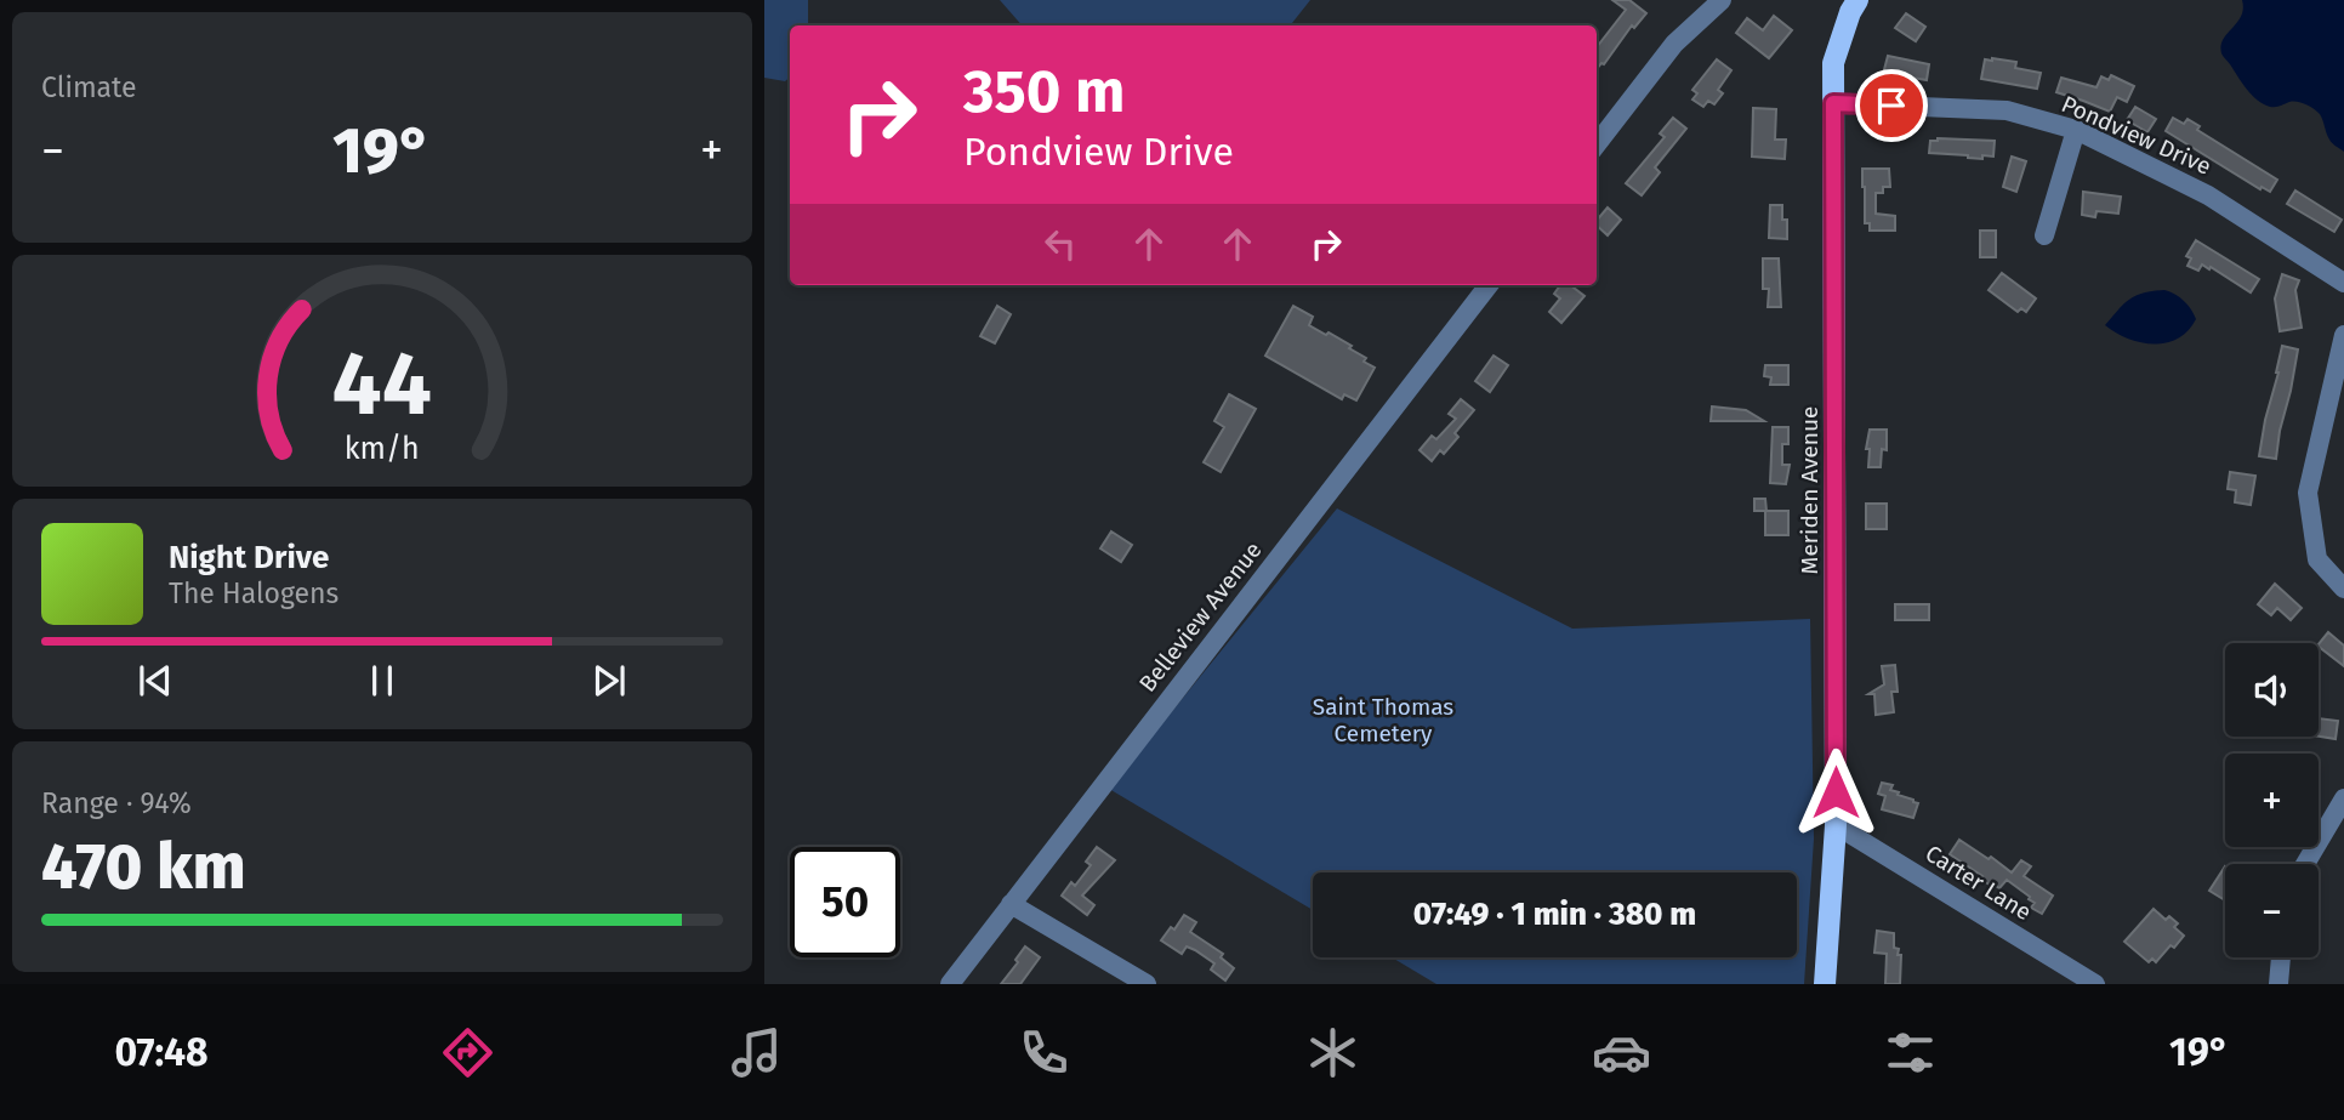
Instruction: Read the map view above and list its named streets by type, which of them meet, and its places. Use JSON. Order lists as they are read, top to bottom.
{
  "streets": {
    "main road": ["Meriden Avenue"],
    "street": ["Pondview Drive", "Belleview Avenue", "Carter Lane"]
  },
  "crossings": [
    ["Pondview Drive", "Meriden Avenue"],
    ["Meriden Avenue", "Carter Lane"]
  ],
  "parks": ["Saint Thomas Cemetery"],
  "page": {
    "tile": [
      "Climate",
      ["Range · 94%", "470 km"]
    ],
    "turn": ["350 m", "Pondview Drive"],
    "heat": ["−", "19°", "+"],
    "song": ["Night Drive", "The Halogens"],
    "map_buttons": ["+", "−"],
    "limit": "50",
    "trip": "07:49 · 1 min · 380 m",
    "tabs": ["07:48", "19°"],
    "gauge": ["44", "km/h"]
  }
}
